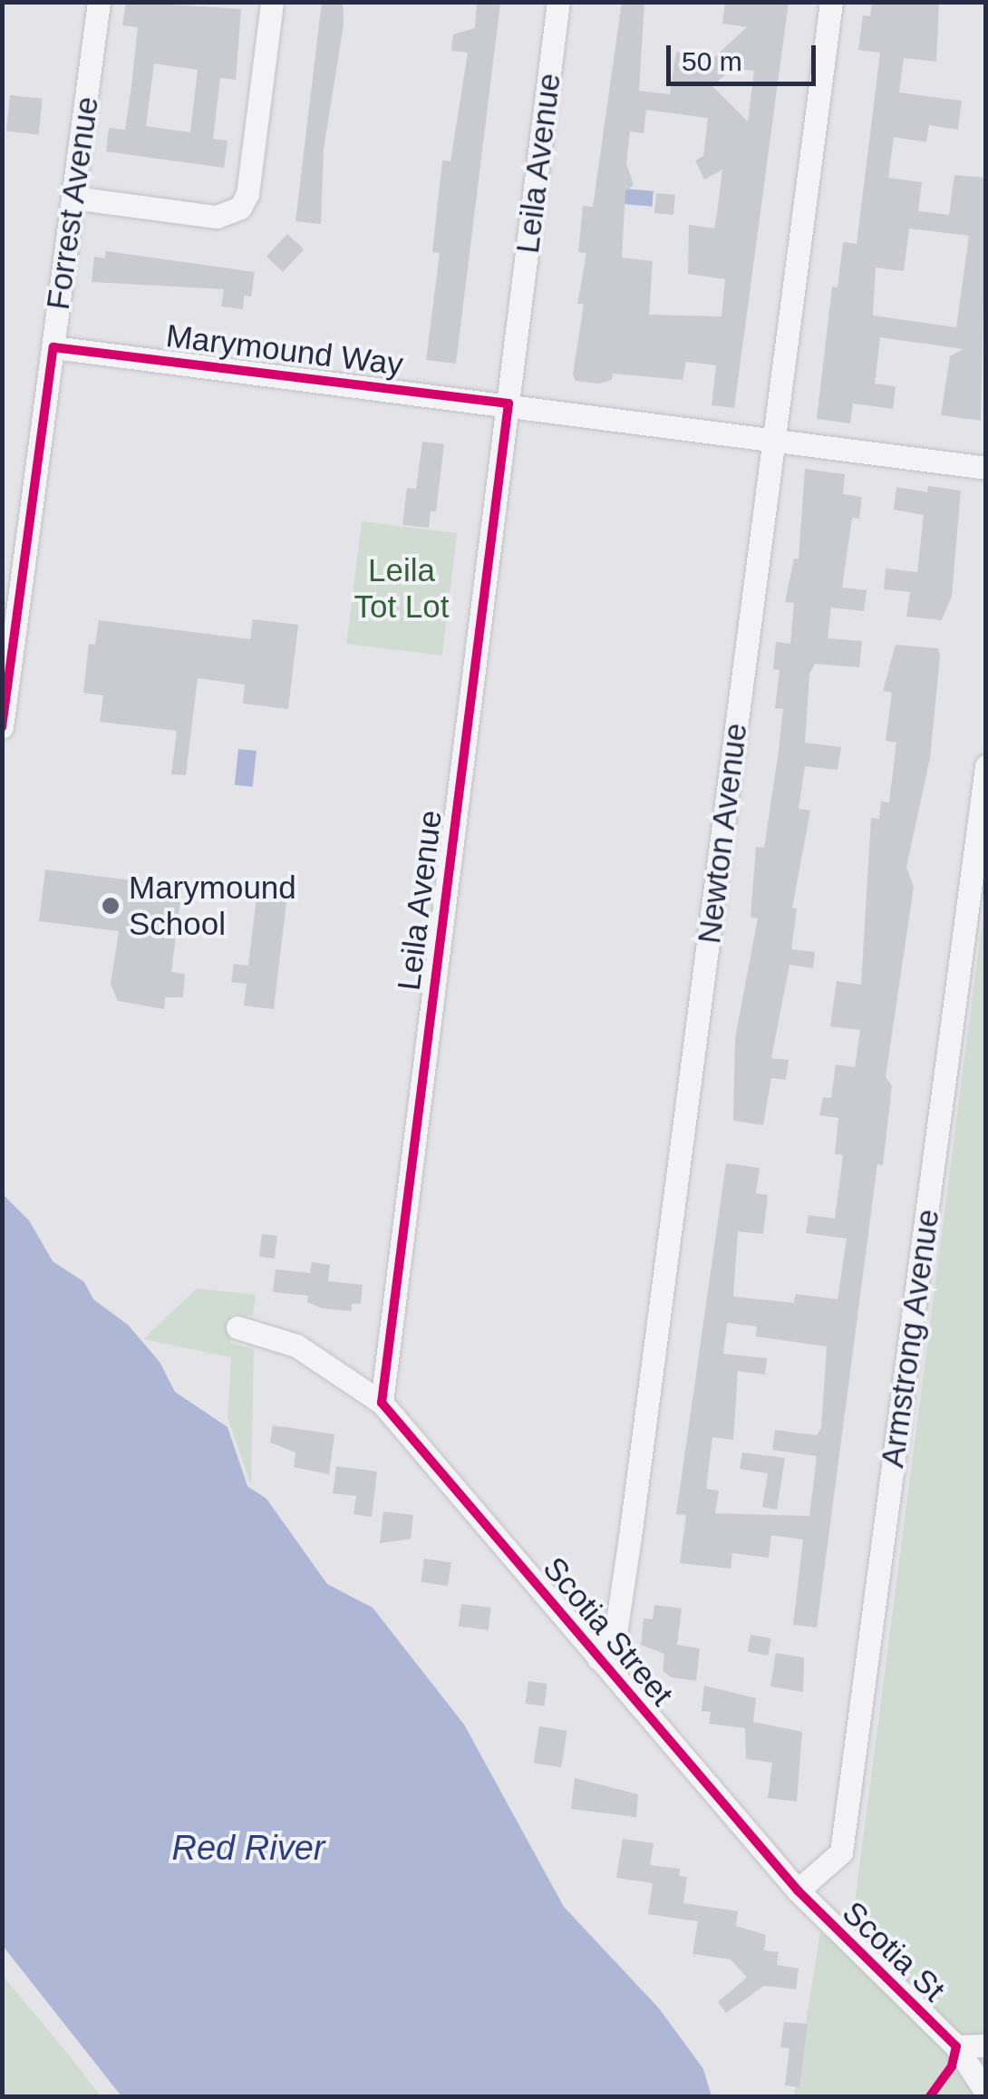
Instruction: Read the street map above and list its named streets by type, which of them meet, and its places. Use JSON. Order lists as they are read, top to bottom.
{
  "streets": {
    "street": [
      "Leila Avenue",
      "Forrest Avenue",
      "Marymound Way",
      "Newton Avenue",
      "Armstrong Avenue",
      "Scotia Street",
      "Scotia St"
    ]
  },
  "crossings": [
    ["Leila Avenue", "Marymound Way"],
    ["Leila Avenue", "Scotia Street"],
    ["Forrest Avenue", "Marymound Way"],
    ["Marymound Way", "Newton Avenue"],
    ["Newton Avenue", "Scotia Street"],
    ["Armstrong Avenue", "Scotia Street"],
    ["Armstrong Avenue", "Scotia St"],
    ["Scotia Street", "Scotia St"]
  ],
  "water": ["Red River"],
  "parks": ["Leila Tot Lot"],
  "places": ["Marymound School"],
  "scale_bar": "50 m"
}
